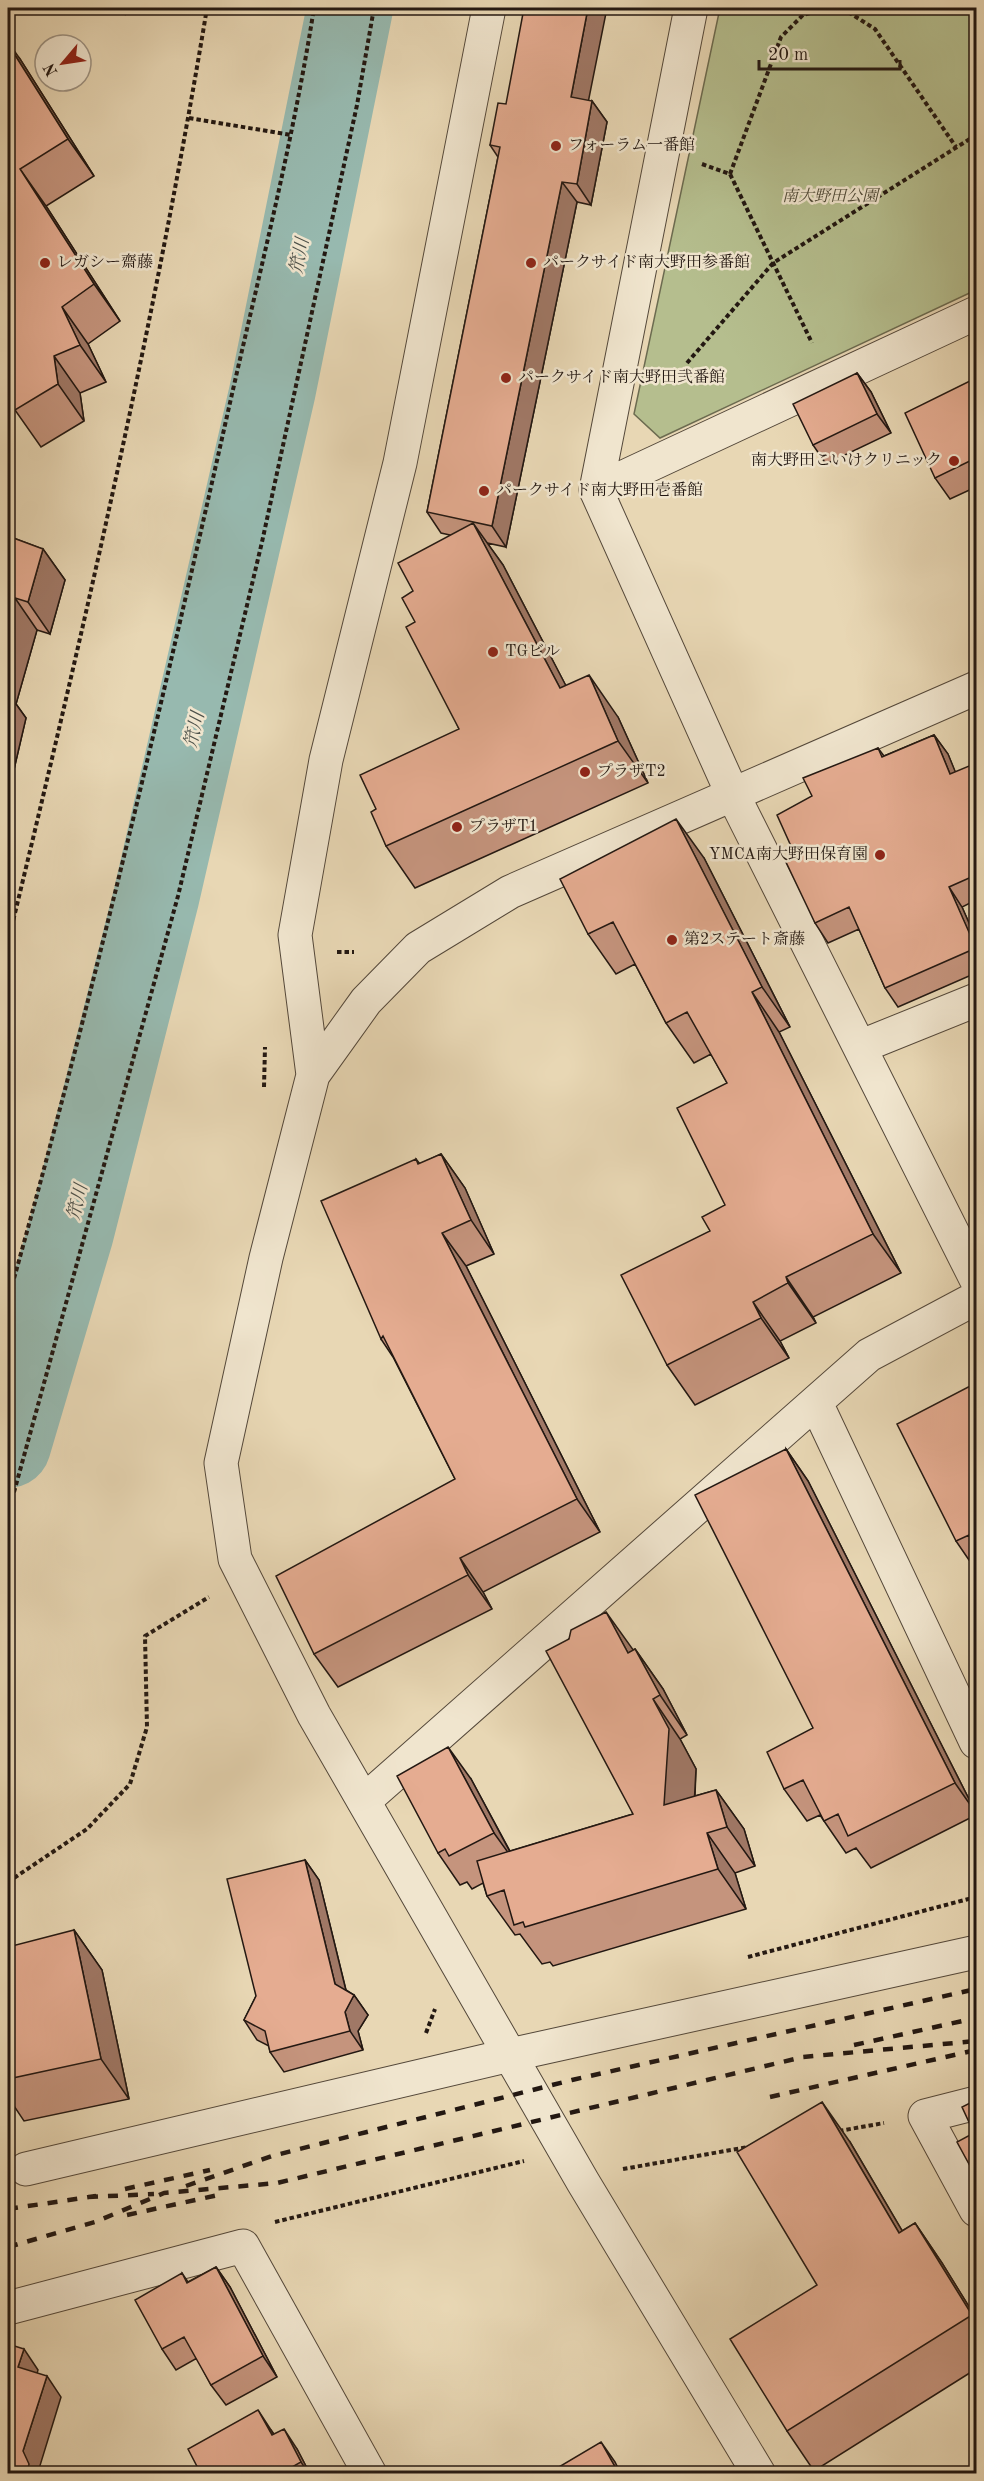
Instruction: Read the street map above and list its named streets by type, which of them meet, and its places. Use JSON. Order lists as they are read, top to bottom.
{
  "water": ["笊川"],
  "parks": ["南大野田公園"],
  "places": [
    "フォーラム一番館",
    "レガシー齋藤",
    "パークサイド南大野田参番館",
    "パークサイド南大野田弐番館",
    "南大野田こいけクリニック",
    "パークサイド南大野田壱番館",
    "TGビル",
    "プラザT2",
    "プラザT1",
    "YMCA南大野田保育園",
    "第2ステート斎藤"
  ],
  "scale_bar": "20 m",
  "north": "bottom left"
}
